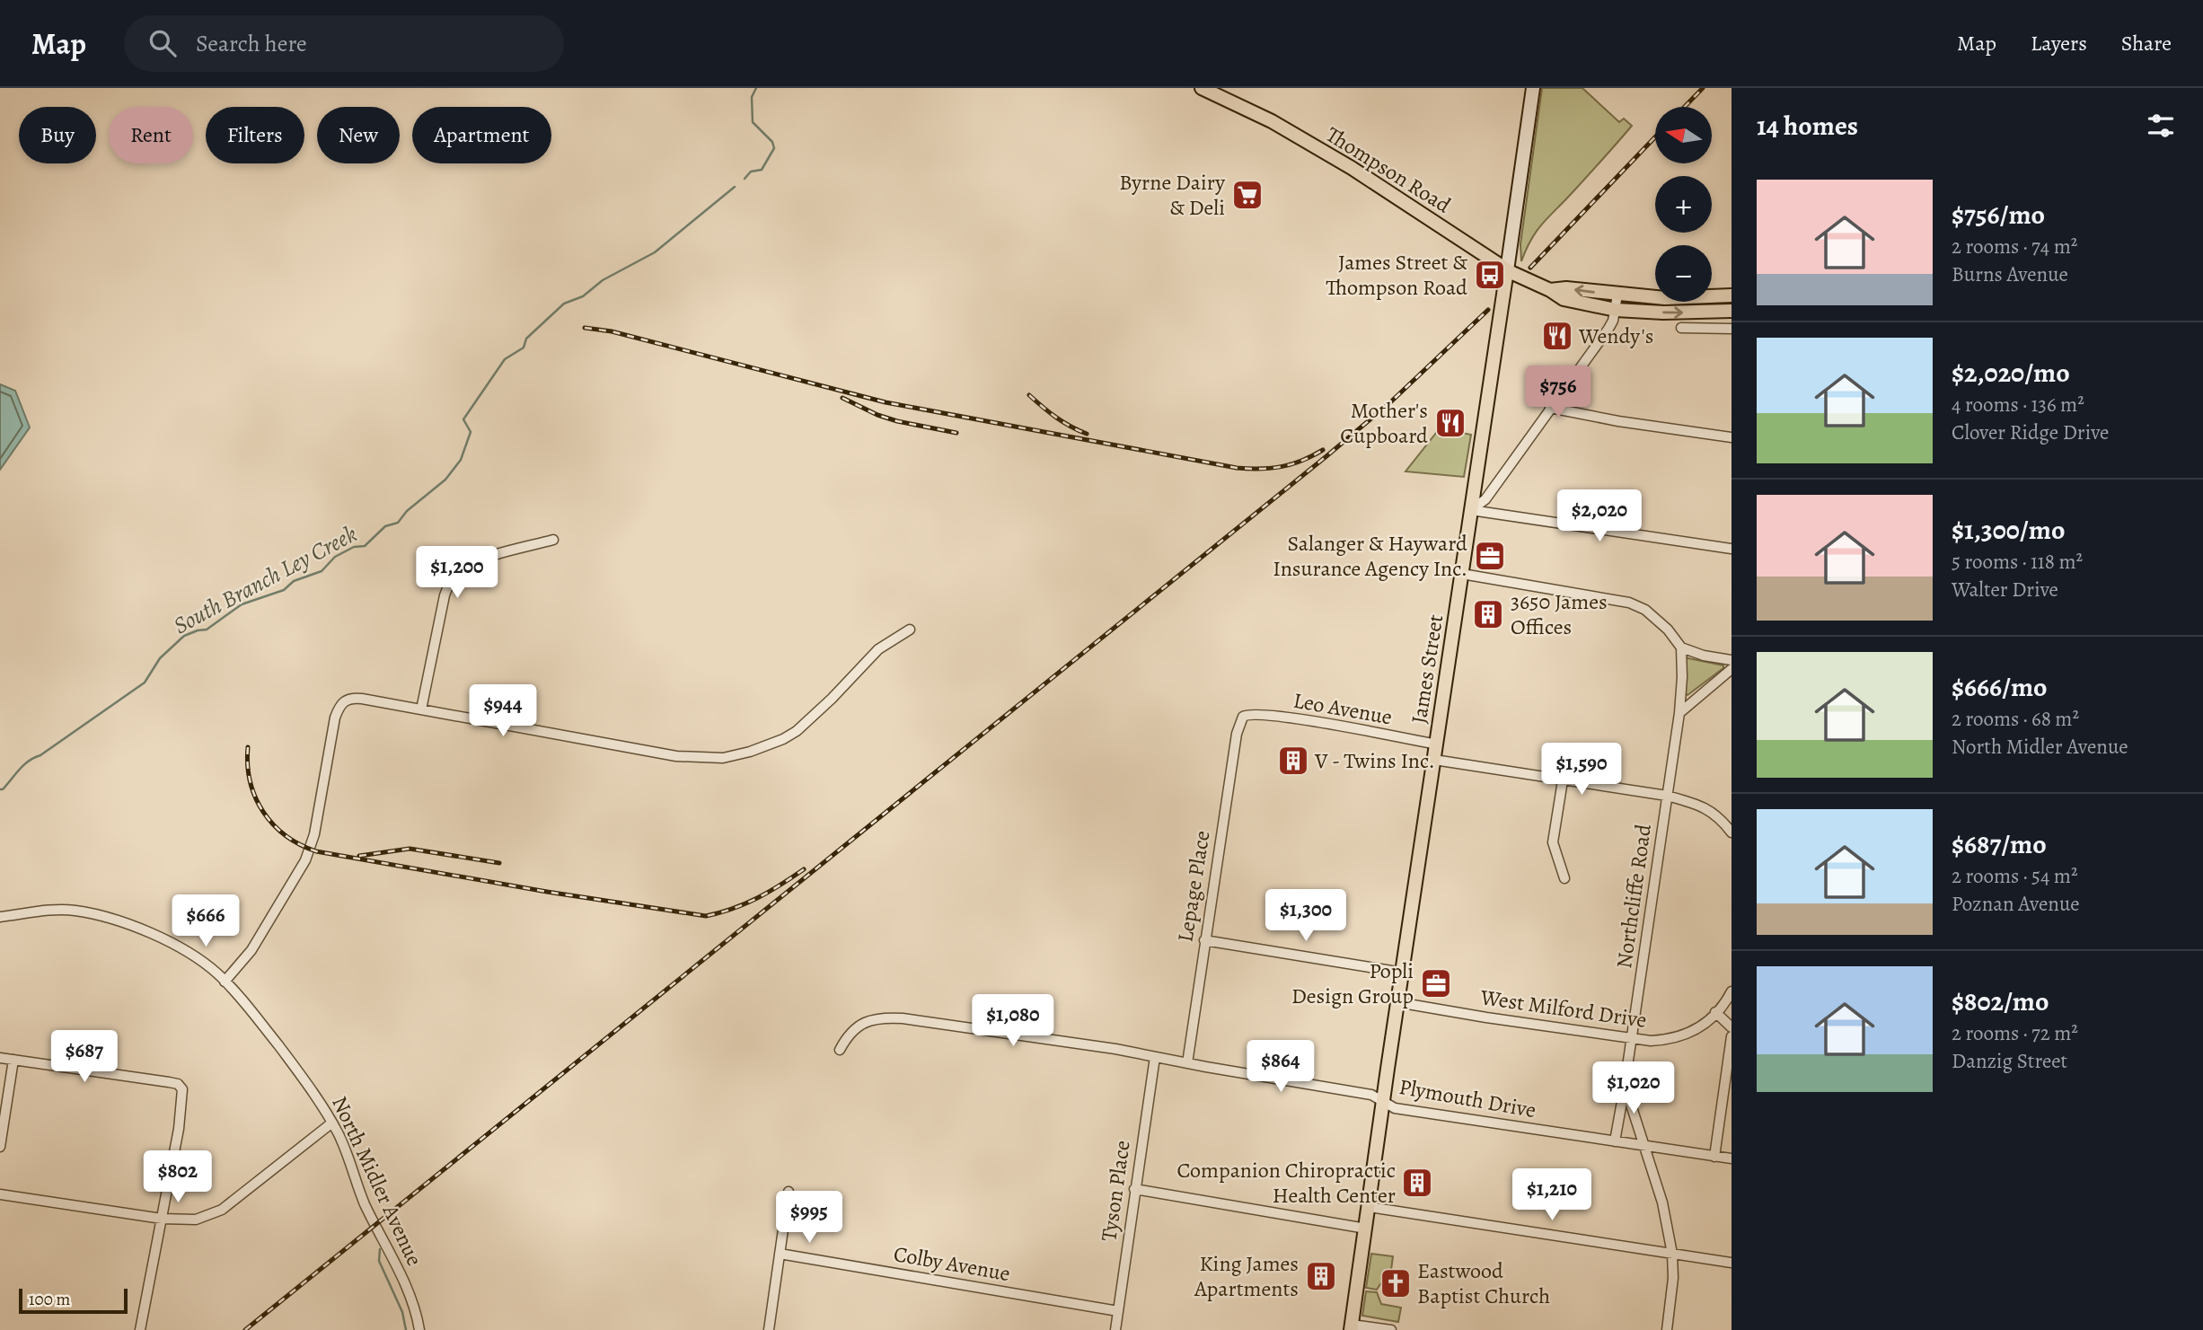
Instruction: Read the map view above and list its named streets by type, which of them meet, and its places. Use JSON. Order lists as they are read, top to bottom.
{
  "streets": {
    "main road": ["Thompson Road", "James Street"],
    "street": [
      "Leo Avenue",
      "Lepage Place",
      "Northcliffe Road",
      "West Milford Drive",
      "Plymouth Drive",
      "North Midler Avenue",
      "Tyson Place",
      "Colby Avenue"
    ]
  },
  "crossings": [
    ["Thompson Road", "James Street"],
    ["James Street", "Leo Avenue"],
    ["James Street", "West Milford Drive"],
    ["James Street", "Plymouth Drive"],
    ["Leo Avenue", "Lepage Place"],
    ["Lepage Place", "Plymouth Drive"],
    ["Northcliffe Road", "West Milford Drive"],
    ["Northcliffe Road", "Plymouth Drive"],
    ["Plymouth Drive", "Tyson Place"],
    ["Tyson Place", "Colby Avenue"]
  ],
  "water": ["South Branch Ley Creek"],
  "places": {
    "supermarket": ["Byrne Dairy & Deli"],
    "bus stop": ["James Street & Thompson Road"],
    "restaurant": ["Wendy's", "Mother's Cupboard"],
    "office": ["Salanger & Hayward Insurance Agency Inc.", "Popli Design Group"],
    "building": [
      "3650 James Offices",
      "V - Twins Inc.",
      "Companion Chiropractic Health Center",
      "King James Apartments"
    ],
    "church": ["Eastwood Baptist Church"]
  },
  "scale_bar": "100 m",
  "north": "left",
  "page": {
    "header": "Map",
    "search": "Search here",
    "nav": ["Map", "Layers", "Share"],
    "heading": "14 homes",
    "map_buttons": ["+", "−"],
    "chip": [
      "Buy",
      "Rent",
      "Filters",
      "New",
      "Apartment"
    ],
    "list": [
      {
        "name": "$756/mo",
        "note": "2 rooms · 74 m² · Burns Avenue"
      },
      {
        "name": "$2,020/mo",
        "note": "4 rooms · 136 m² · Clover Ridge Drive"
      },
      {
        "name": "$1,300/mo",
        "note": "5 rooms · 118 m² · Walter Drive"
      },
      {
        "name": "$666/mo",
        "note": "2 rooms · 68 m² · North Midler Avenue"
      },
      {
        "name": "$687/mo",
        "note": "2 rooms · 54 m² · Poznan Avenue"
      },
      {
        "name": "$802/mo",
        "note": "2 rooms · 72 m² · Danzig Street"
      }
    ],
    "price": [
      "$756",
      "$2,020",
      "$1,200",
      "$944",
      "$1,590",
      "$1,300",
      "$666",
      "$1,080",
      "$687",
      "$864",
      "$1,020",
      "$802",
      "$1,210",
      "$995"
    ],
    "scale": "100 m"
  }
}
